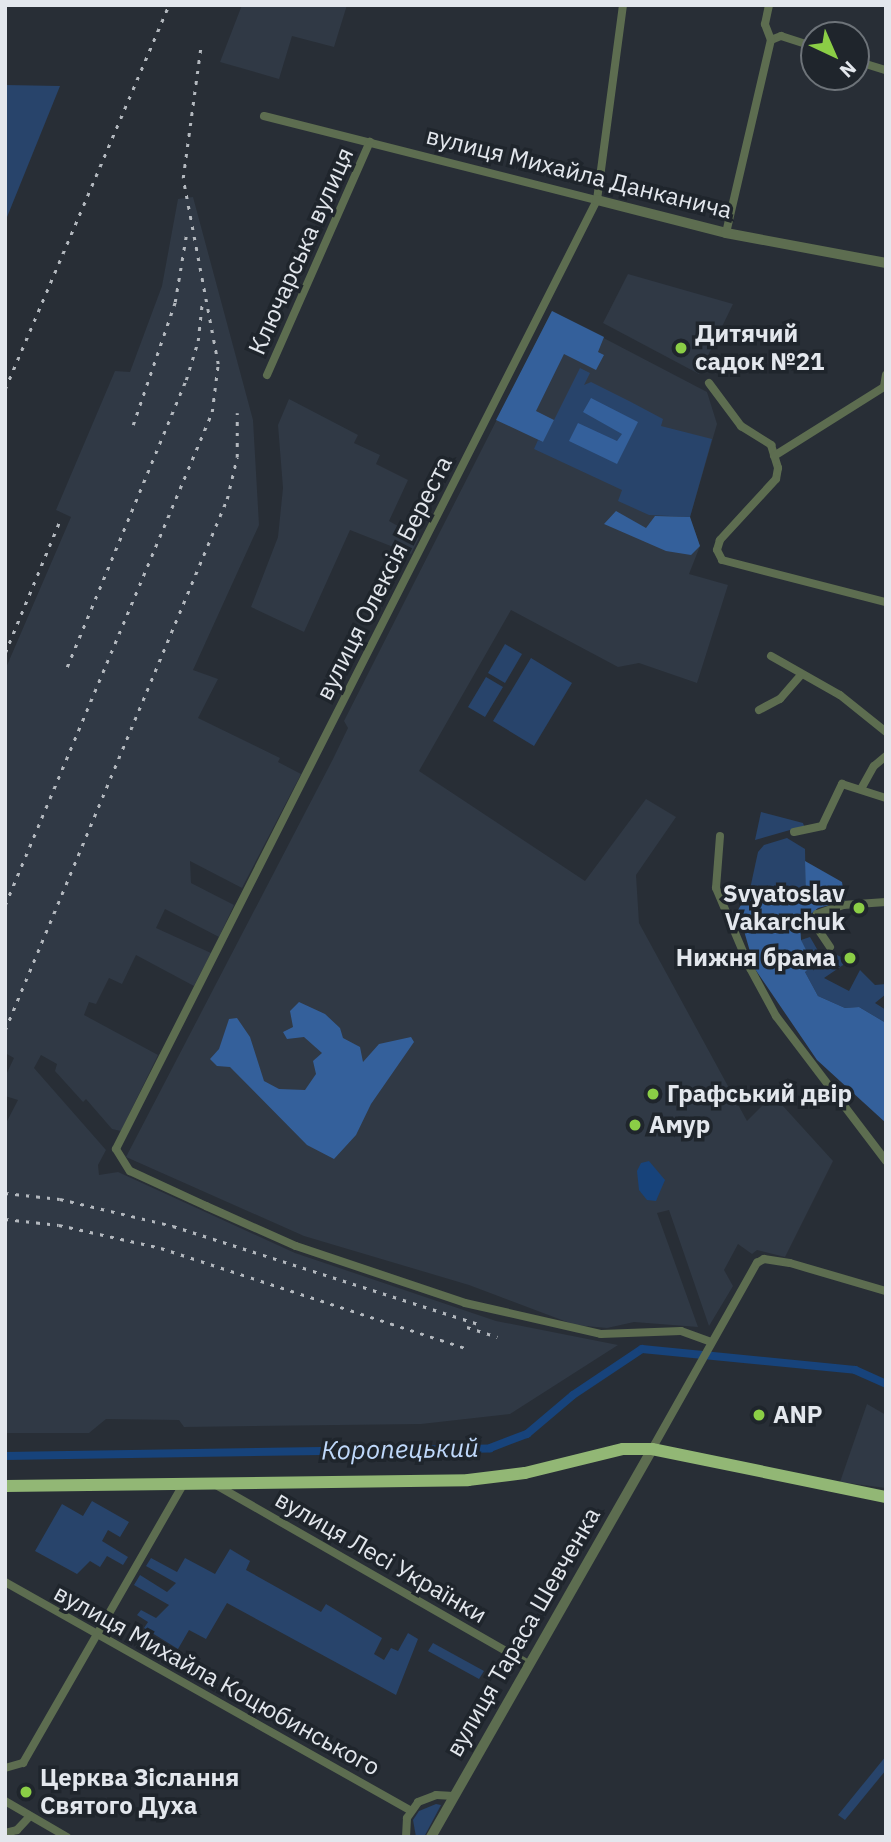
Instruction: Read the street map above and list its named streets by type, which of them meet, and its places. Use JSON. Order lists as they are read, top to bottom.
{
  "streets": {
    "street": [
      "вулиця Михайла Данканича",
      "Ключарська вулиця",
      "вулиця Олексія Береста",
      "вулиця Лесі Українки",
      "вулиця Тараса Шевченка",
      "вулиця Михайла Коцюбинського"
    ]
  },
  "crossings": [
    ["вулиця Михайла Данканича", "Ключарська вулиця"],
    ["вулиця Михайла Данканича", "вулиця Олексія Береста"],
    ["вулиця Лесі Українки", "вулиця Тараса Шевченка"]
  ],
  "water": ["Коропецький"],
  "places": [
    "Дитячий садок №21",
    "Svyatoslav Vakarchuk",
    "Нижня брама",
    "Графський двір",
    "Амур",
    "ANP",
    "Церква Зіслання Святого Духа"
  ],
  "north": "bottom right"
}
